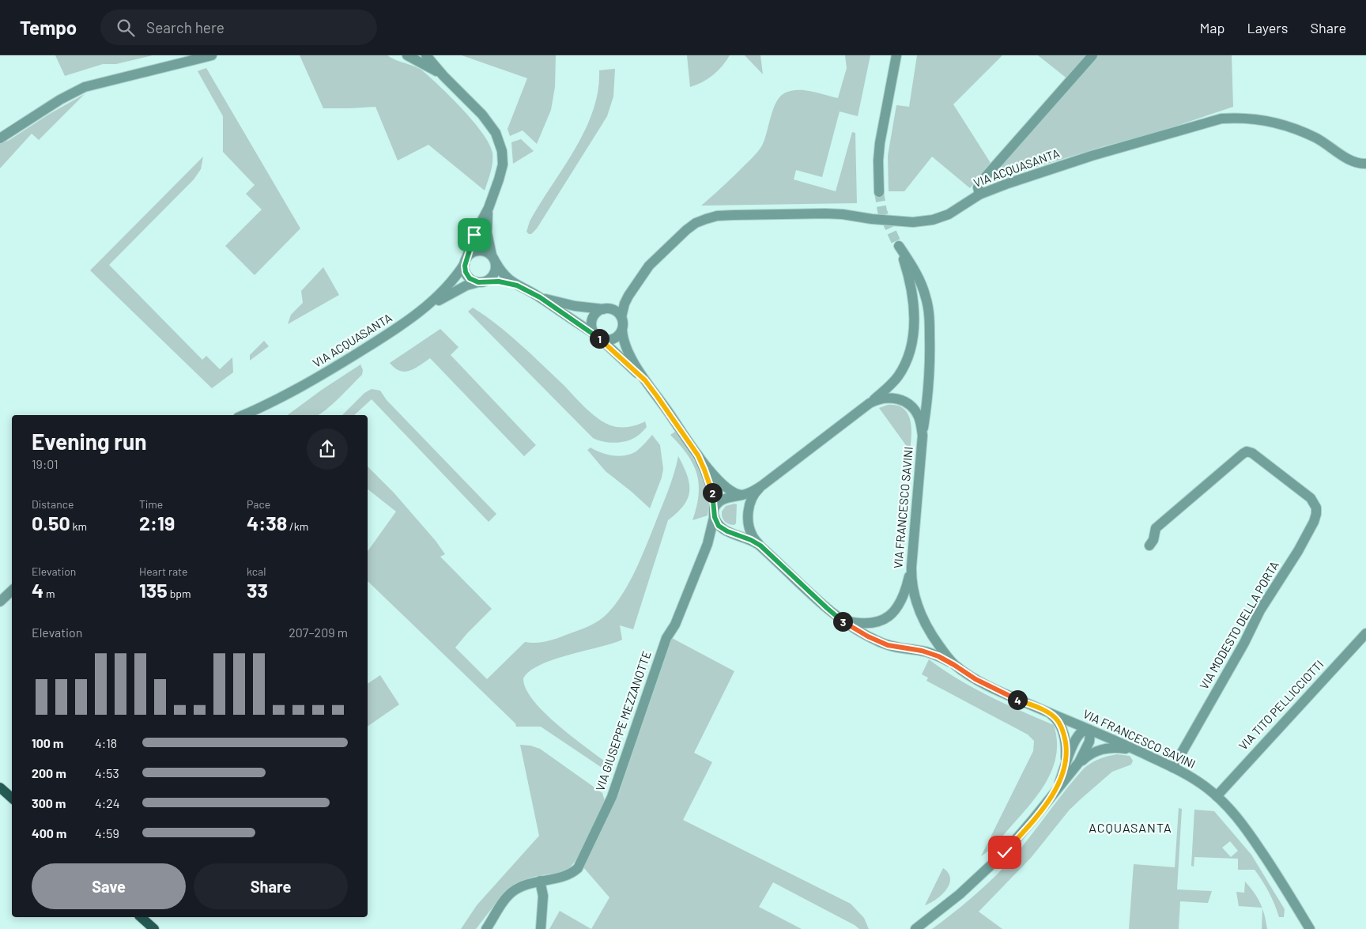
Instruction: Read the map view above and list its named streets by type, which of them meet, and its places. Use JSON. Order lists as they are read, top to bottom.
{
  "streets": {
    "street": [
      "VIA ACQUASANTA",
      "VIA FRANCESCO SAVINI",
      "VIA MODESTO DELLA PORTA",
      "VIA TITO PELLICCIOTTI",
      "VIA GIUSEPPE MEZZANOTTE"
    ]
  },
  "crossings": [
    ["VIA ACQUASANTA", "VIA GIUSEPPE MEZZANOTTE"],
    ["VIA FRANCESCO SAVINI", "VIA MODESTO DELLA PORTA"],
    ["VIA FRANCESCO SAVINI", "VIA TITO PELLICCIOTTI"],
    ["VIA FRANCESCO SAVINI", "VIA GIUSEPPE MEZZANOTTE"]
  ],
  "districts": ["ACQUASANTA"],
  "page": {
    "header": "Tempo",
    "search": "Search here",
    "nav": ["Map", "Layers", "Share"],
    "pins": [
      "1",
      "2",
      "3",
      "4"
    ],
    "heading": ["Evening run", "19:01"],
    "stats": [
      ["Distance", "0.50 km"],
      ["Time", "2:19"],
      ["Pace", "4:38 /km"],
      ["Elevation", "4 m"],
      ["Heart rate", "135 bpm"],
      ["kcal", "33"]
    ],
    "chart": ["Elevation", "207–209 m"],
    "list": [
      {
        "name": "100 m",
        "note": "4:18"
      },
      {
        "name": "200 m",
        "note": "4:53"
      },
      {
        "name": "300 m",
        "note": "4:24"
      },
      {
        "name": "400 m",
        "note": "4:59"
      }
    ],
    "buttons": ["Save", "Share"]
  }
}
